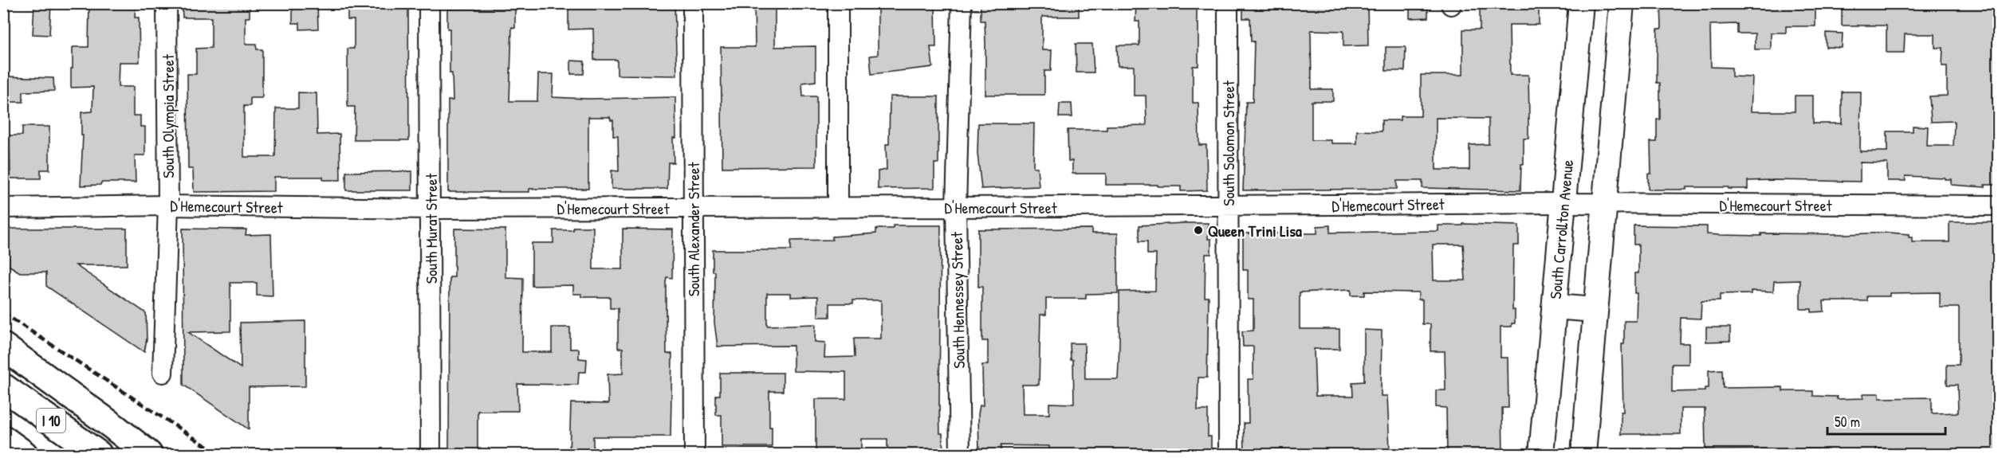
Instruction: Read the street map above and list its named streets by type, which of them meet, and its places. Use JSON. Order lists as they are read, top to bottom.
{
  "streets": {
    "highway": ["I 10"],
    "main road": ["South Carrollton Avenue"],
    "street": [
      "South Olympia Street",
      "South Solomon Street",
      "D'Hemecourt Street",
      "South Murat Street",
      "South Alexander Street",
      "South Hennessey Street"
    ]
  },
  "crossings": [
    ["South Olympia Street", "D'Hemecourt Street"],
    ["South Solomon Street", "D'Hemecourt Street"],
    ["D'Hemecourt Street", "South Murat Street"],
    ["D'Hemecourt Street", "South Alexander Street"],
    ["D'Hemecourt Street", "South Carrollton Avenue"],
    ["D'Hemecourt Street", "South Hennessey Street"]
  ],
  "places": ["Queen Trini Lisa"],
  "scale_bar": "50 m"
}
